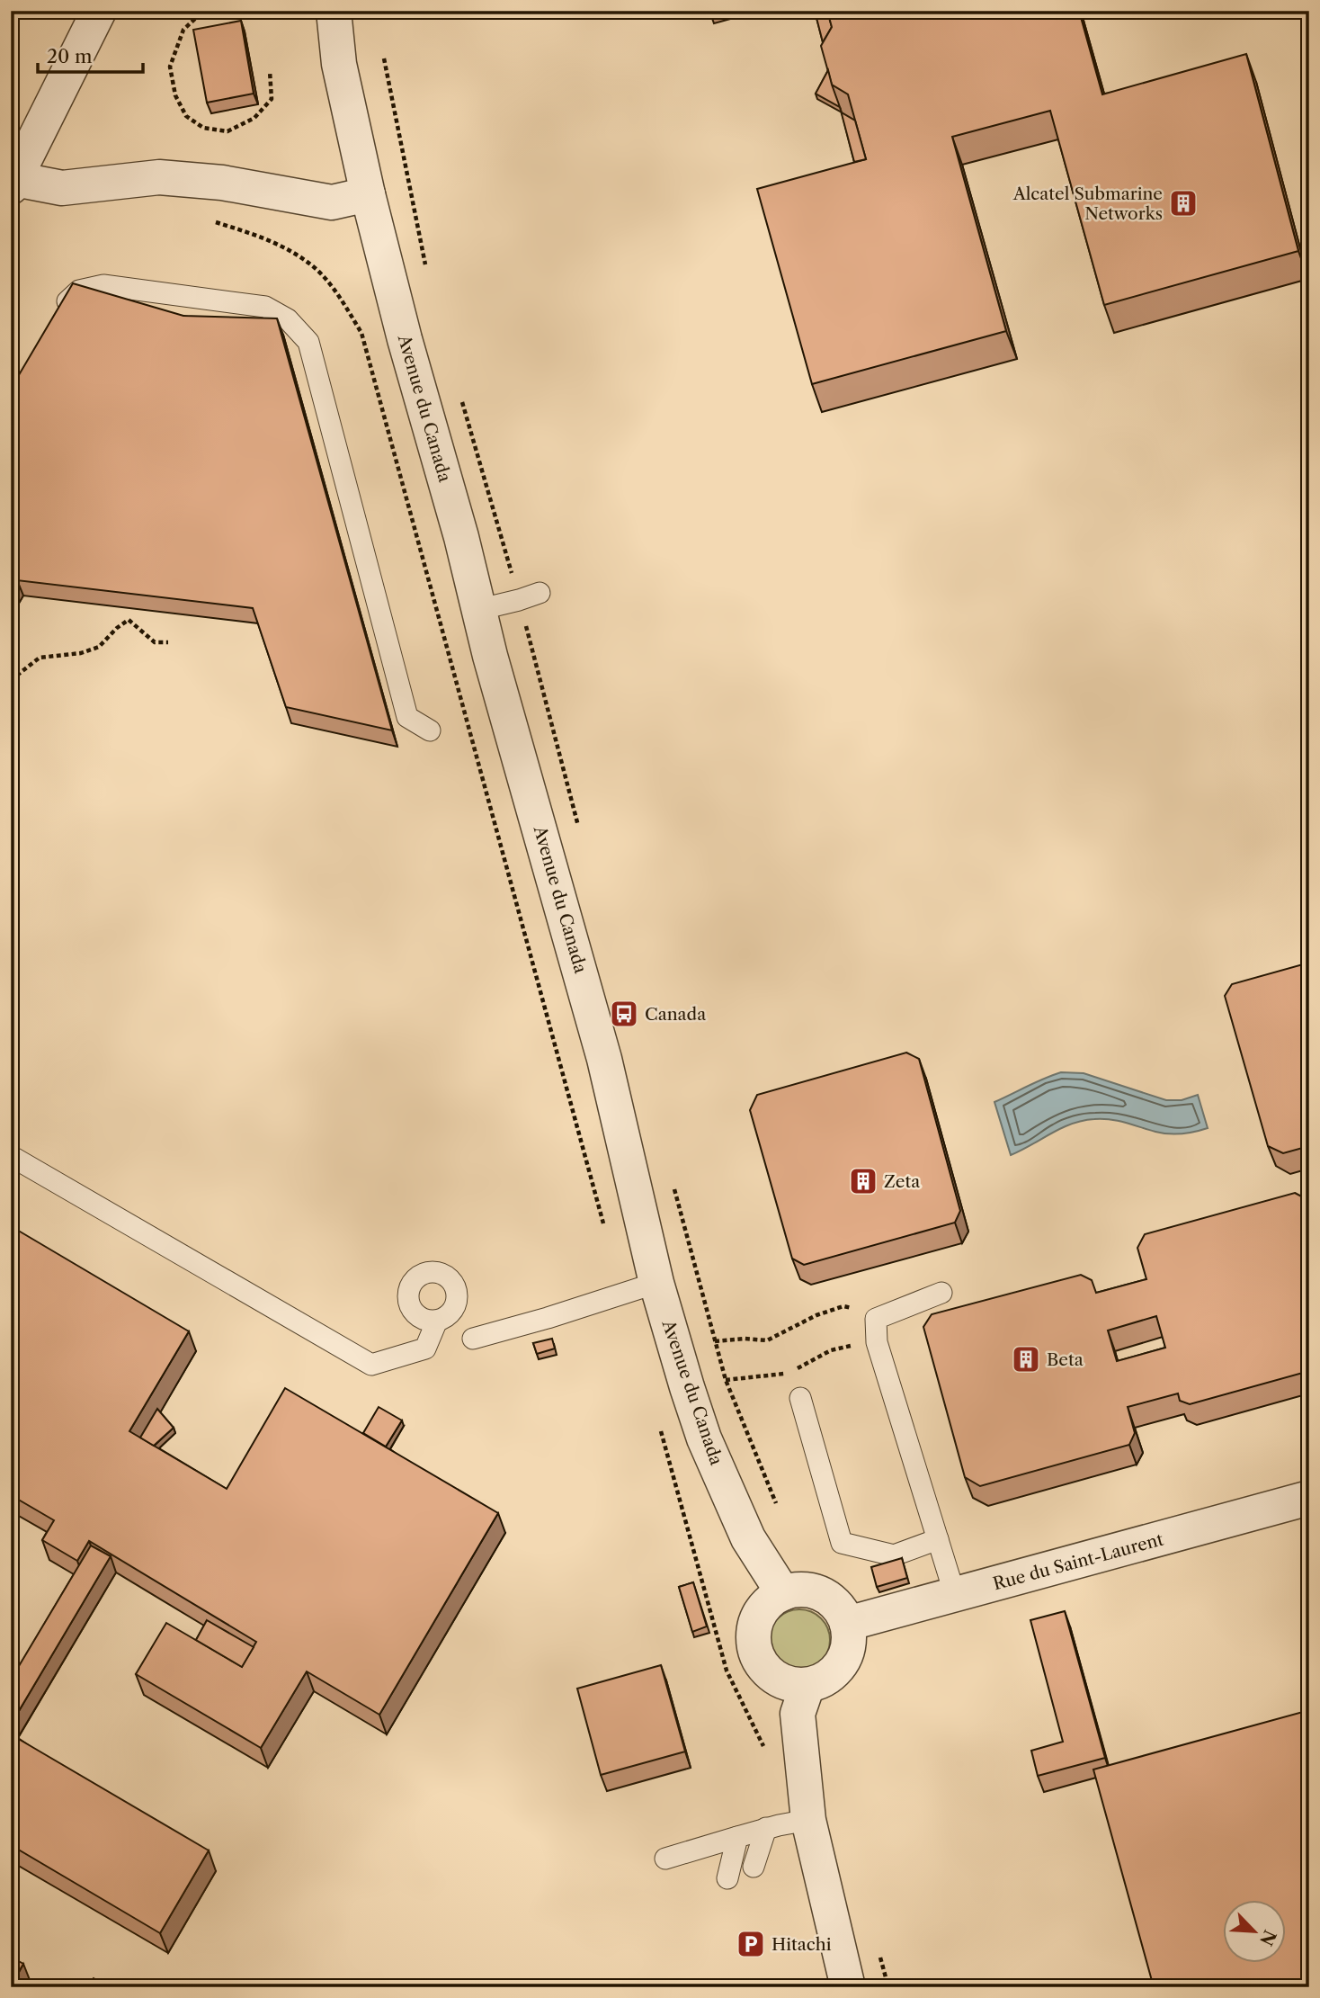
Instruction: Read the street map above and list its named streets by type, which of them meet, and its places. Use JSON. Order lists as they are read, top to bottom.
{
  "streets": {
    "street": ["Avenue du Canada", "Rue du Saint-Laurent"]
  },
  "crossings": [
    ["Avenue du Canada", "Rue du Saint-Laurent"]
  ],
  "places": {
    "building": ["Alcatel Submarine Networks", "Zeta", "Beta"],
    "bus stop": ["Canada"],
    "parking": ["Hitachi"]
  },
  "scale_bar": "20 m",
  "north": "bottom right"
}
